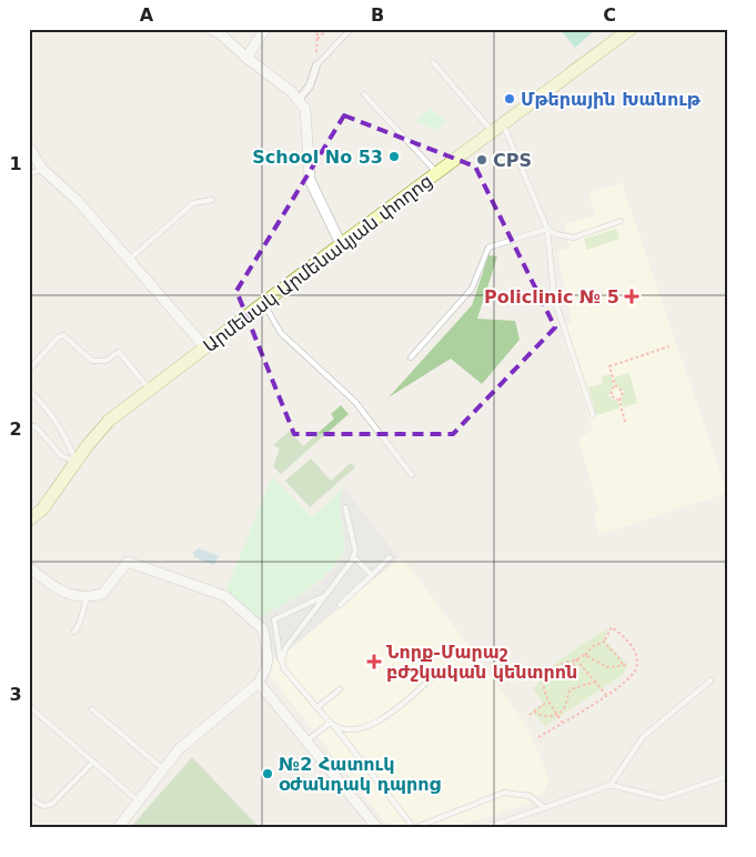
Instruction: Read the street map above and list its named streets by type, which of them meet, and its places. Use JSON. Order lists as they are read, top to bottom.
{
  "streets": {
    "main road": ["Արմենակ Արմենակյան փողոց"]
  },
  "places": {
    "other": [
      "Մթերային Խանութ",
      "School No 53",
      "CPS",
      "№2 Հատուկ օժանդակ դպրոց"
    ],
    "health": ["Policlinic № 5", "Նորք-Մարաշ բժշկական կենտրոն"]
  },
  "grid": {
    "columns": ["A", "B", "C"],
    "rows": ["1", "2", "3"]
  }
}
